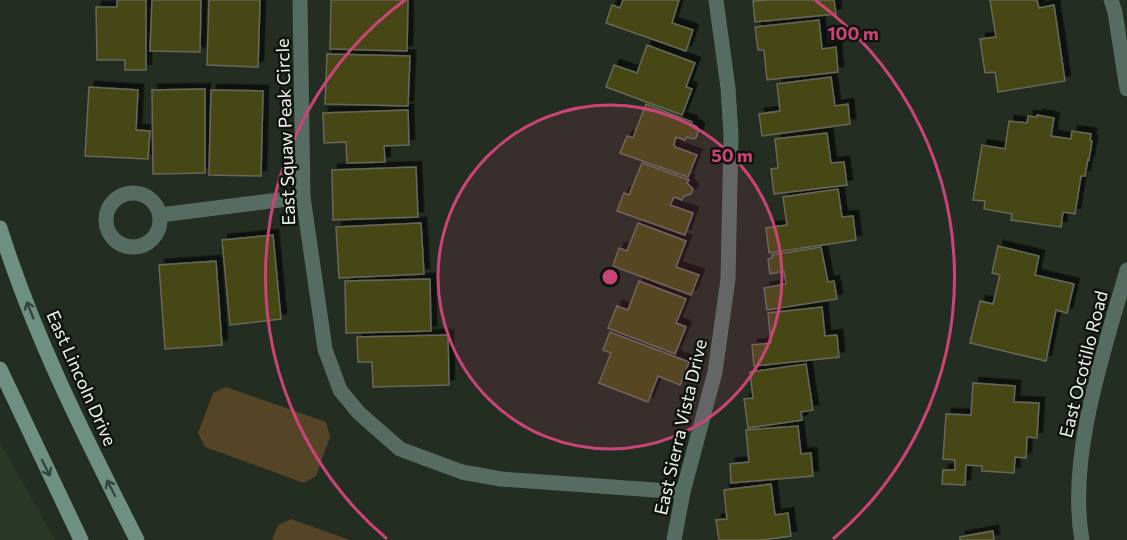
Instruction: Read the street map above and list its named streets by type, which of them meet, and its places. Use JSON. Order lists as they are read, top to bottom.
{
  "streets": {
    "main road": ["East Lincoln Drive"],
    "street": ["East Squaw Peak Circle", "East Ocotillo Road", "East Sierra Vista Drive"]
  },
  "crossings": [
    ["East Squaw Peak Circle", "East Sierra Vista Drive"]
  ],
  "rings": ["100 m", "50 m"]
}
